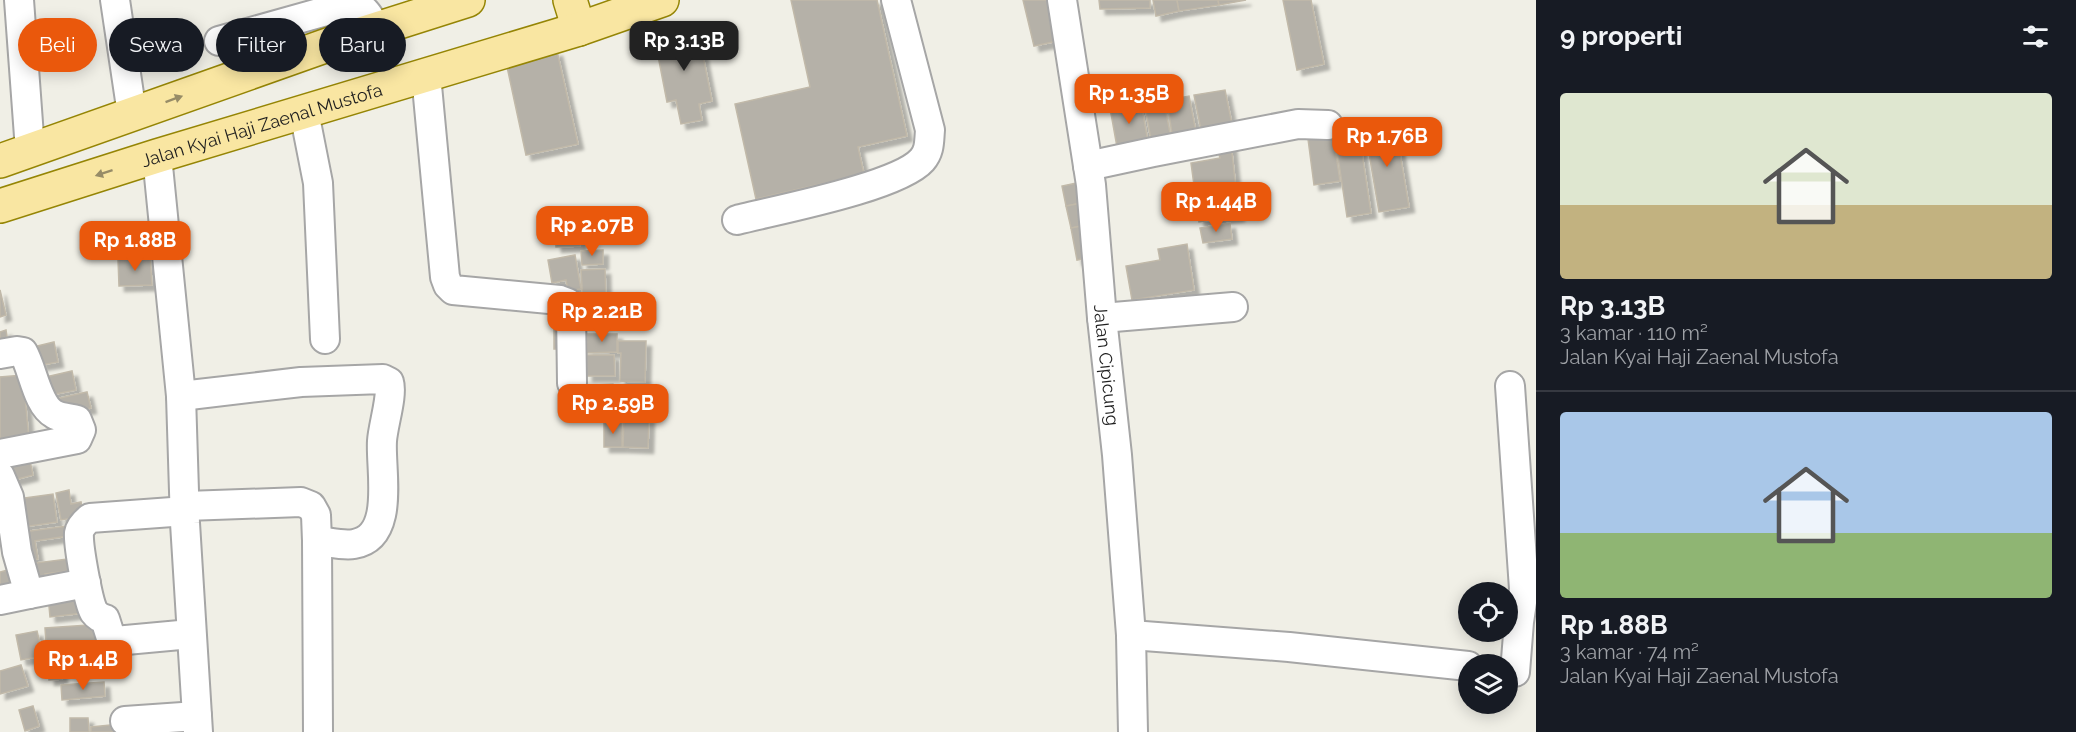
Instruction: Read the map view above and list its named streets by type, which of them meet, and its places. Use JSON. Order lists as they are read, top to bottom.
{
  "streets": {
    "main road": ["Jalan Kyai Haji Zaenal Mustofa"],
    "street": ["Jalan Cipicung"]
  },
  "page": {
    "heading": "9 properti",
    "chip": [
      "Beli",
      "Sewa",
      "Filter",
      "Baru"
    ],
    "price": [
      "Rp 3.13B",
      "Rp 1.35B",
      "Rp 1.76B",
      "Rp 1.44B",
      "Rp 2.07B",
      "Rp 1.88B",
      "Rp 2.21B",
      "Rp 2.59B",
      "Rp 1.4B"
    ],
    "list": [
      {
        "name": "Rp 3.13B",
        "note": "3 kamar · 110 m² · Jalan Kyai Haji Zaenal Mustofa"
      },
      {
        "name": "Rp 1.88B",
        "note": "3 kamar · 74 m² · Jalan Kyai Haji Zaenal Mustofa"
      }
    ]
  }
}
